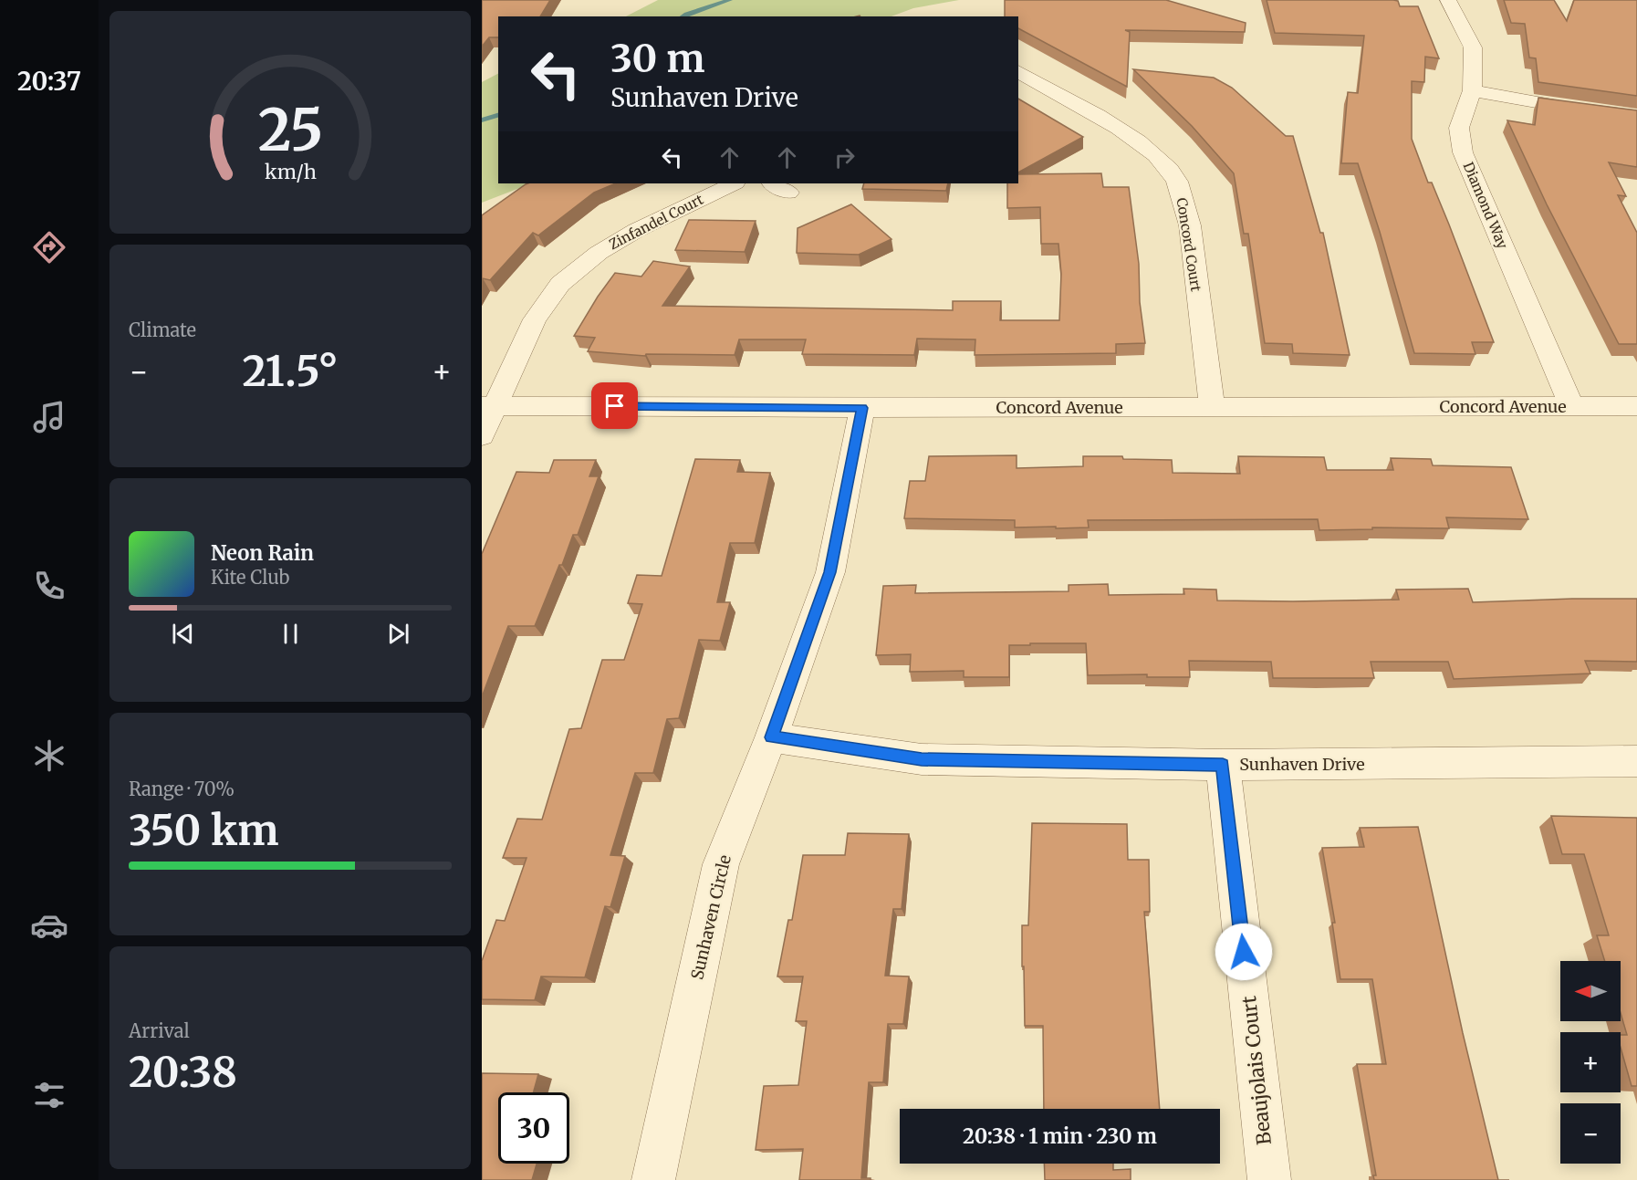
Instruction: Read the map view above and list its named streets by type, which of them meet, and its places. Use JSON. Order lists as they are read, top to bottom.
{
  "streets": {
    "street": [
      "Diamond Way",
      "Zinfandel Court",
      "Concord Court",
      "Concord Avenue",
      "Sunhaven Drive",
      "Sunhaven Circle",
      "Beaujolais Court"
    ]
  },
  "crossings": [
    ["Diamond Way", "Concord Avenue"],
    ["Zinfandel Court", "Concord Avenue"],
    ["Concord Court", "Concord Avenue"],
    ["Concord Avenue", "Sunhaven Circle"],
    ["Sunhaven Drive", "Sunhaven Circle"],
    ["Sunhaven Drive", "Beaujolais Court"]
  ],
  "north": "left",
  "page": {
    "tabs": "20:37",
    "turn": ["30 m", "Sunhaven Drive"],
    "tile": [
      "Climate",
      ["Range · 70%", "350 km"],
      ["Arrival", "20:38"]
    ],
    "heat": ["−", "21.5°", "+"],
    "song": ["Neon Rain", "Kite Club"],
    "map_buttons": ["+", "−"],
    "limit": "30",
    "trip": "20:38 · 1 min · 230 m",
    "gauge": ["25", "km/h"]
  }
}
